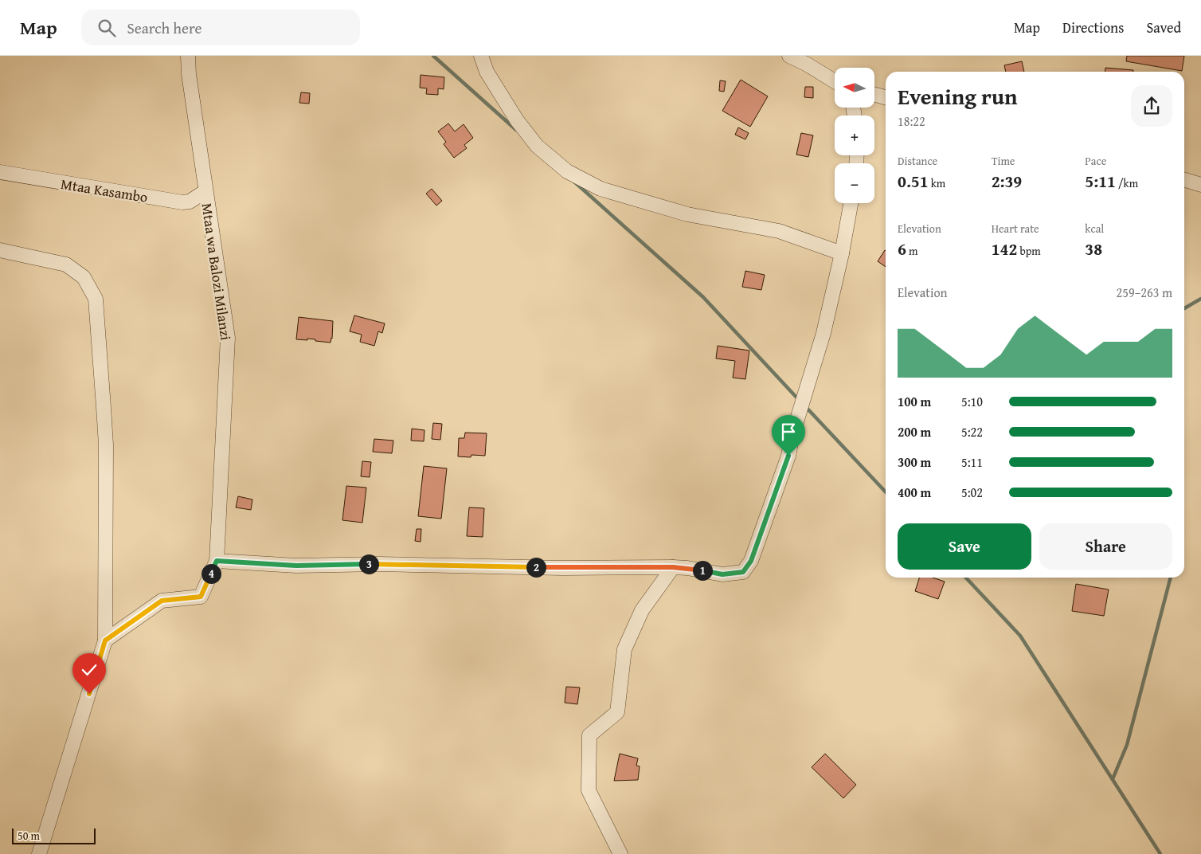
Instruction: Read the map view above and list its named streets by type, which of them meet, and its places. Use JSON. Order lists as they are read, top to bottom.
{
  "streets": {
    "street": ["Mtaa Kasambo", "Mtaa wa Balozi Milanzi"]
  },
  "crossings": [
    ["Mtaa Kasambo", "Mtaa wa Balozi Milanzi"]
  ],
  "scale_bar": "50 m",
  "north": "left",
  "page": {
    "header": "Map",
    "search": "Search here",
    "nav": ["Map", "Directions", "Saved"],
    "map_buttons": ["+", "−"],
    "heading": ["Evening run", "18:22"],
    "stats": [
      ["Distance", "0.51 km"],
      ["Time", "2:39"],
      ["Pace", "5:11 /km"],
      ["Elevation", "6 m"],
      ["Heart rate", "142 bpm"],
      ["kcal", "38"]
    ],
    "chart": ["Elevation", "259–263 m"],
    "list": [
      {
        "name": "100 m",
        "note": "5:10"
      },
      {
        "name": "200 m",
        "note": "5:22"
      },
      {
        "name": "300 m",
        "note": "5:11"
      },
      {
        "name": "400 m",
        "note": "5:02"
      }
    ],
    "buttons": ["Save", "Share"],
    "pins": [
      "3",
      "2",
      "1",
      "4"
    ],
    "scale": "50 m"
  }
}
